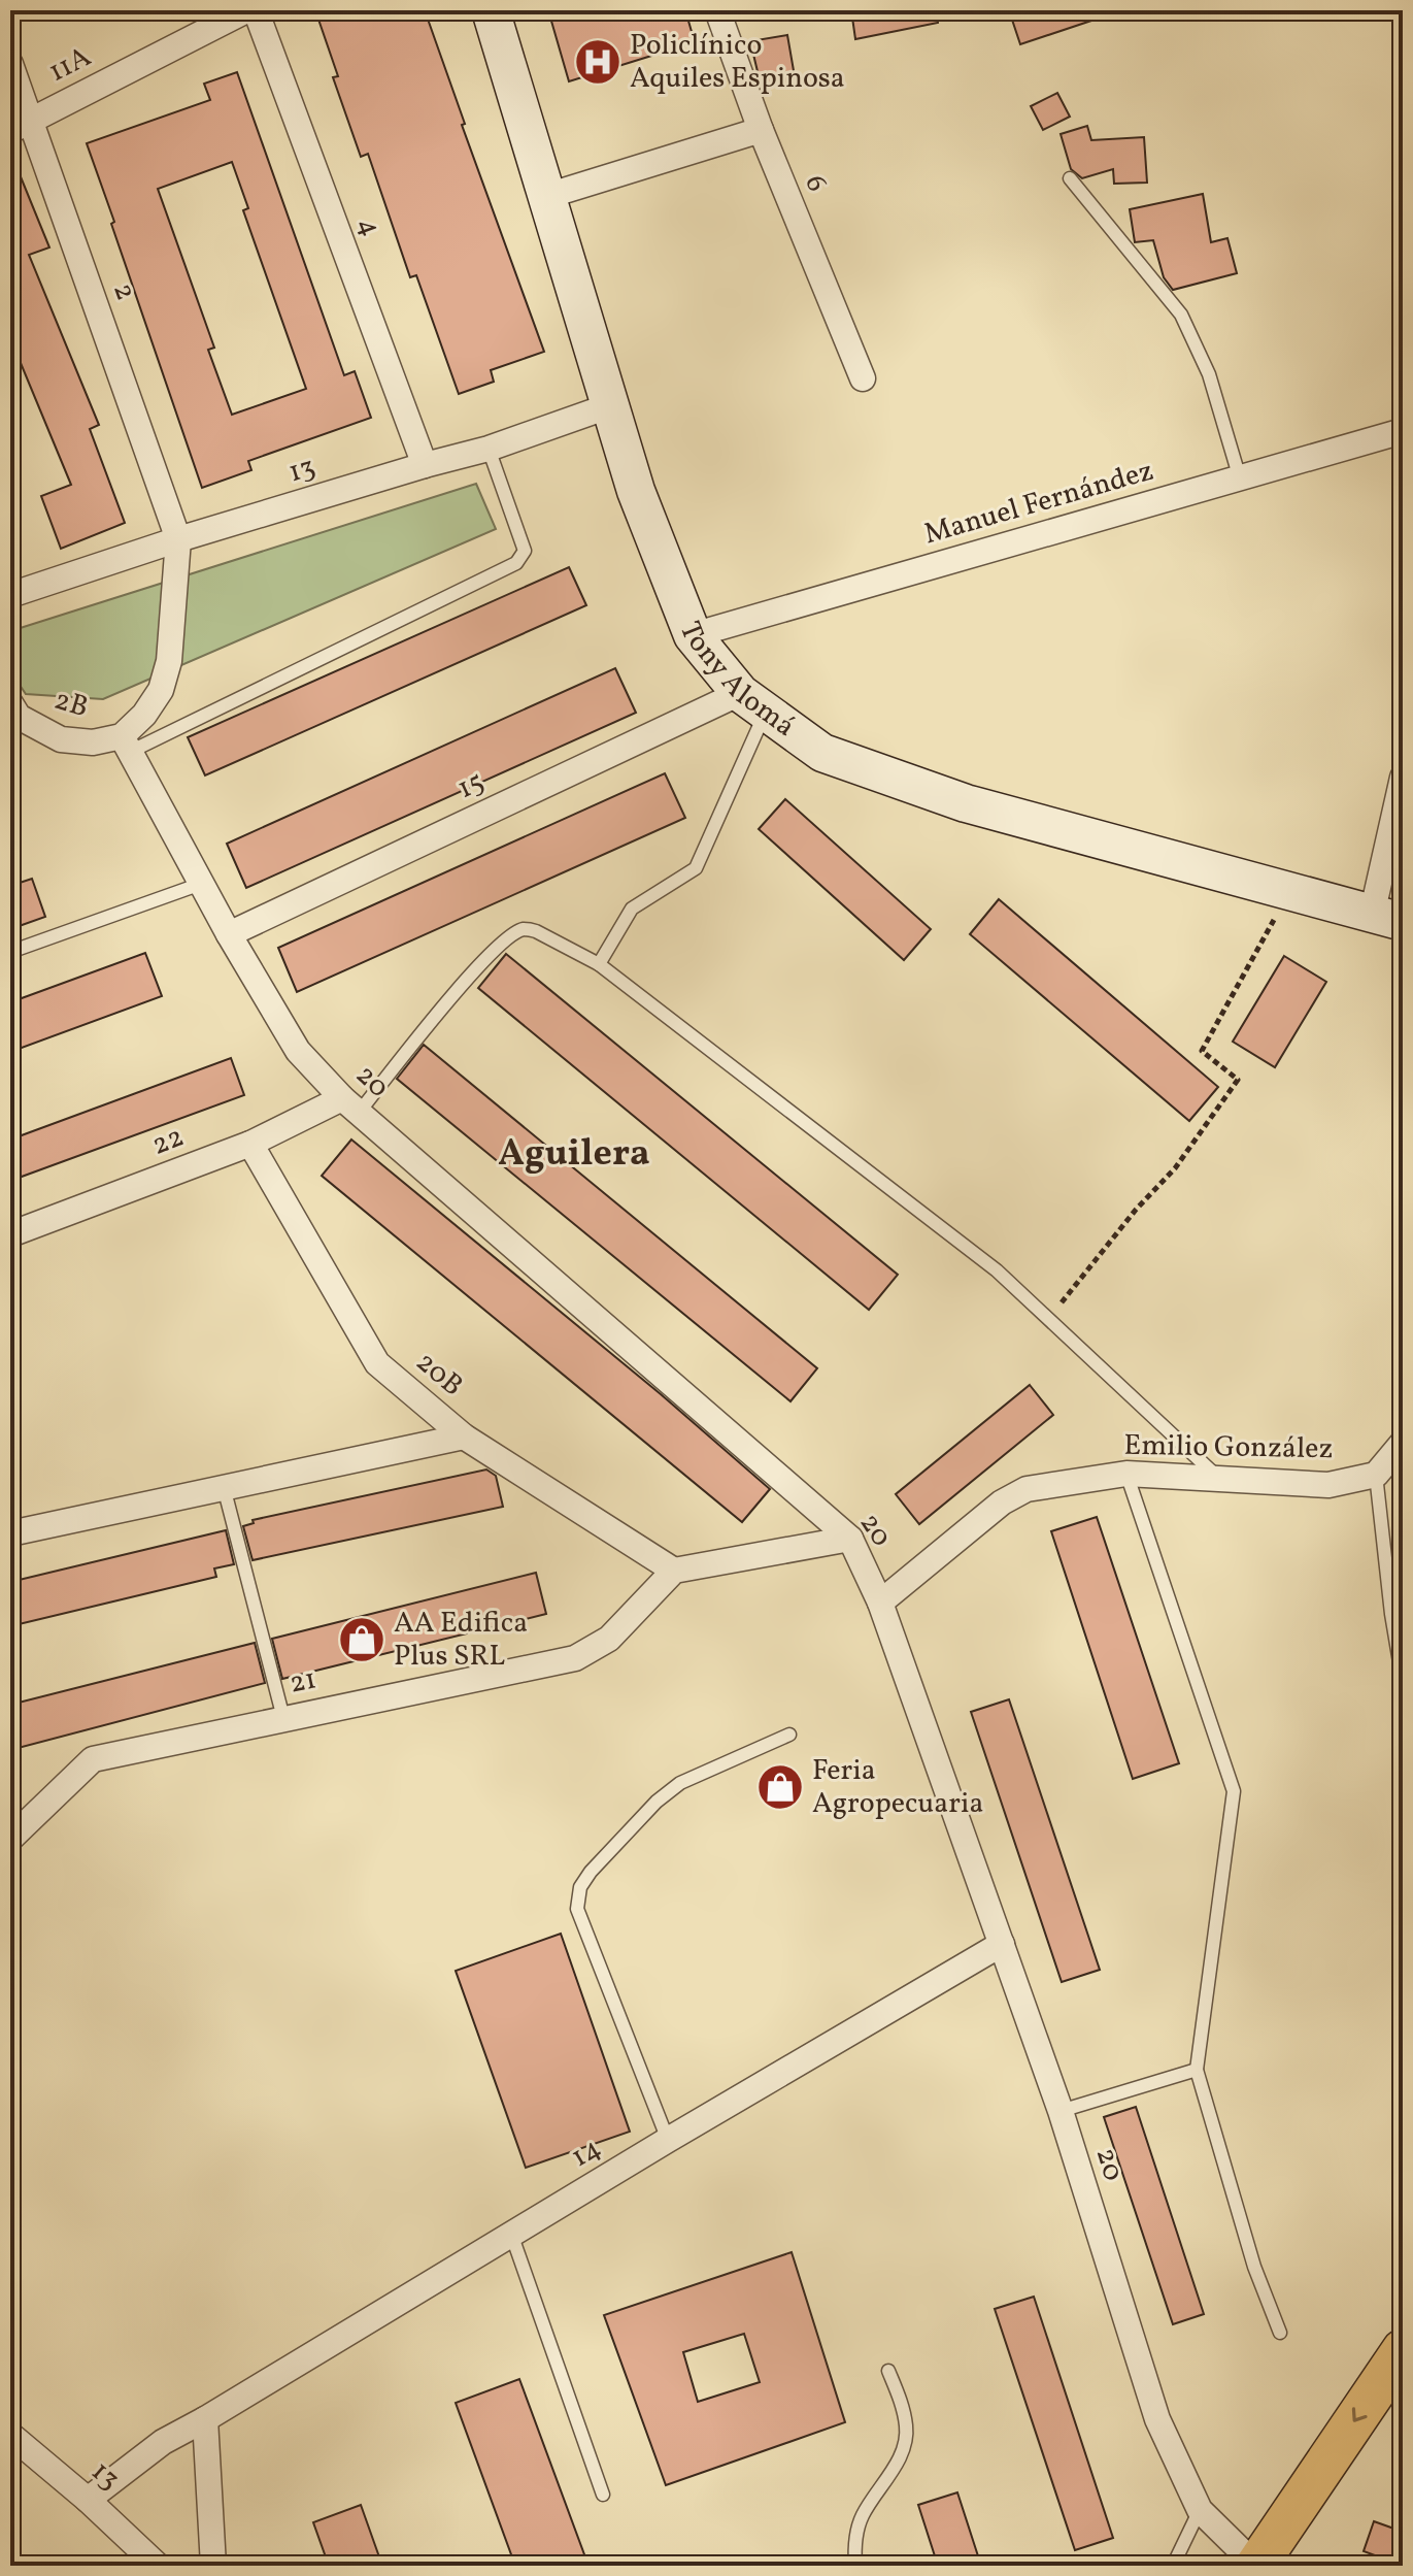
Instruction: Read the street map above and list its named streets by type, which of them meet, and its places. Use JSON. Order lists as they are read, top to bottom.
{
  "streets": {
    "street": [
      "11A",
      "6",
      "4",
      "2",
      "13",
      "Manuel Fernández",
      "Tony Alomá",
      "2B",
      "15",
      "20",
      "22",
      "20B",
      "Emilio González",
      "21",
      "14"
    ]
  },
  "crossings": [
    ["11A", "2"],
    ["4", "13"],
    ["2", "13"],
    ["13", "Tony Alomá"],
    ["13", "14"],
    ["Manuel Fernández", "Tony Alomá"],
    ["Tony Alomá", "15"],
    ["2B", "20"],
    ["15", "20"],
    ["20", "22"],
    ["20", "Emilio González"],
    ["20", "14"],
    ["22", "20B"],
    ["20B", "21"]
  ],
  "districts": ["Aguilera"],
  "places": {
    "hospital": ["Policlínico Aquiles Espinosa"],
    "shop": ["AA Edifica Plus SRL", "Feria Agropecuaria"]
  }
}
